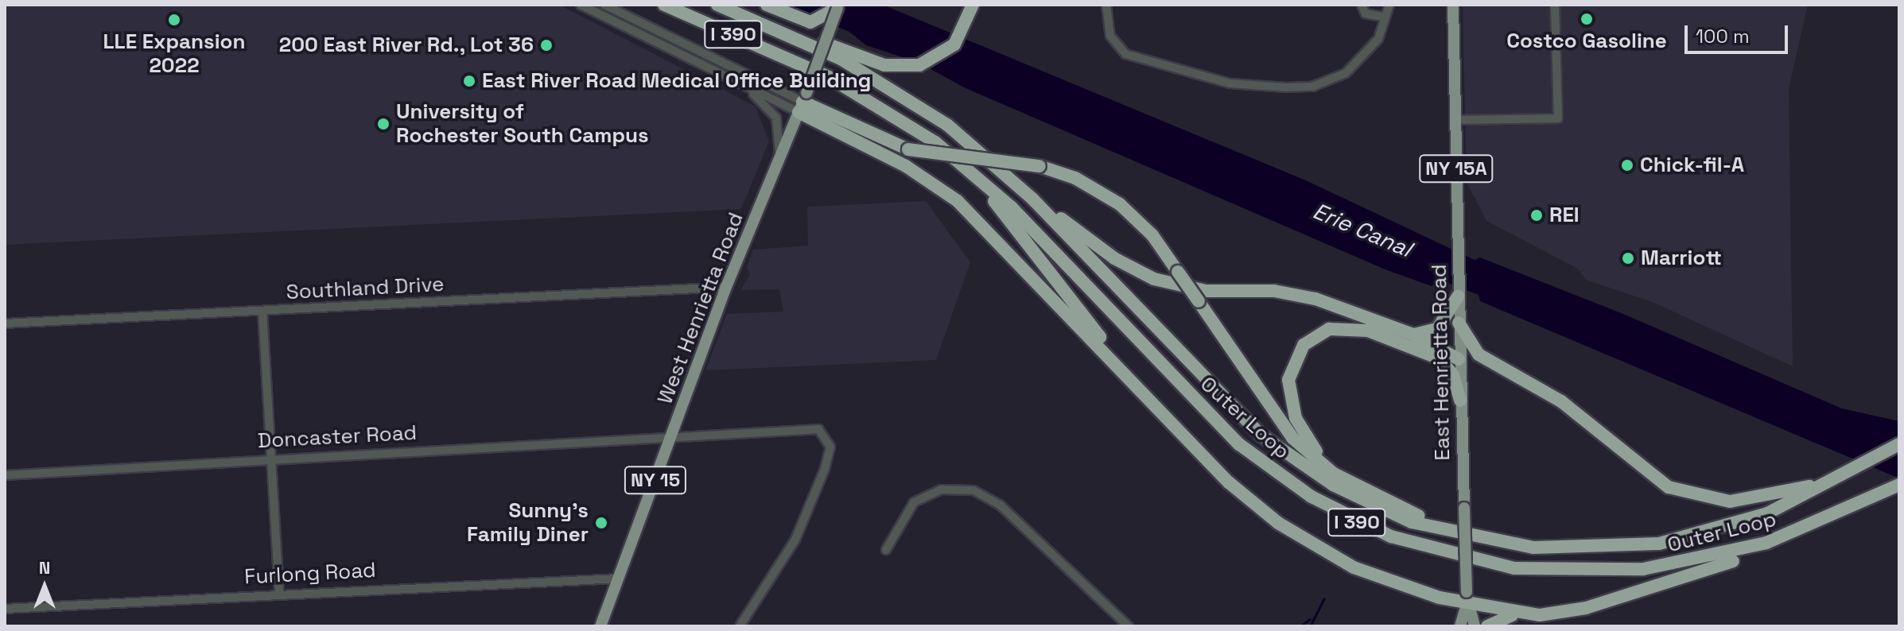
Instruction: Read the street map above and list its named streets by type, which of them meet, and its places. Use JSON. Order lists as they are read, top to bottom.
{
  "streets": {
    "highway": ["I 390", "Outer Loop"],
    "main road": [
      "NY 15A",
      "West Henrietta Road",
      "East Henrietta Road",
      "NY 15"
    ],
    "street": ["Southland Drive", "Doncaster Road", "Furlong Road"]
  },
  "crossings": [
    ["Southland Drive", "West Henrietta Road"],
    ["West Henrietta Road", "Doncaster Road"],
    ["West Henrietta Road", "Furlong Road"]
  ],
  "water": ["Erie Canal"],
  "places": [
    "Costco Gasoline",
    "LLE Expansion 2022",
    "200 East River Rd., Lot 36",
    "East River Road Medical Office Building",
    "University of Rochester South Campus",
    "Chick-fil-A",
    "REI",
    "Marriott",
    "Sunny's Family Diner"
  ],
  "scale_bar": "100 m",
  "north": "top"
}
